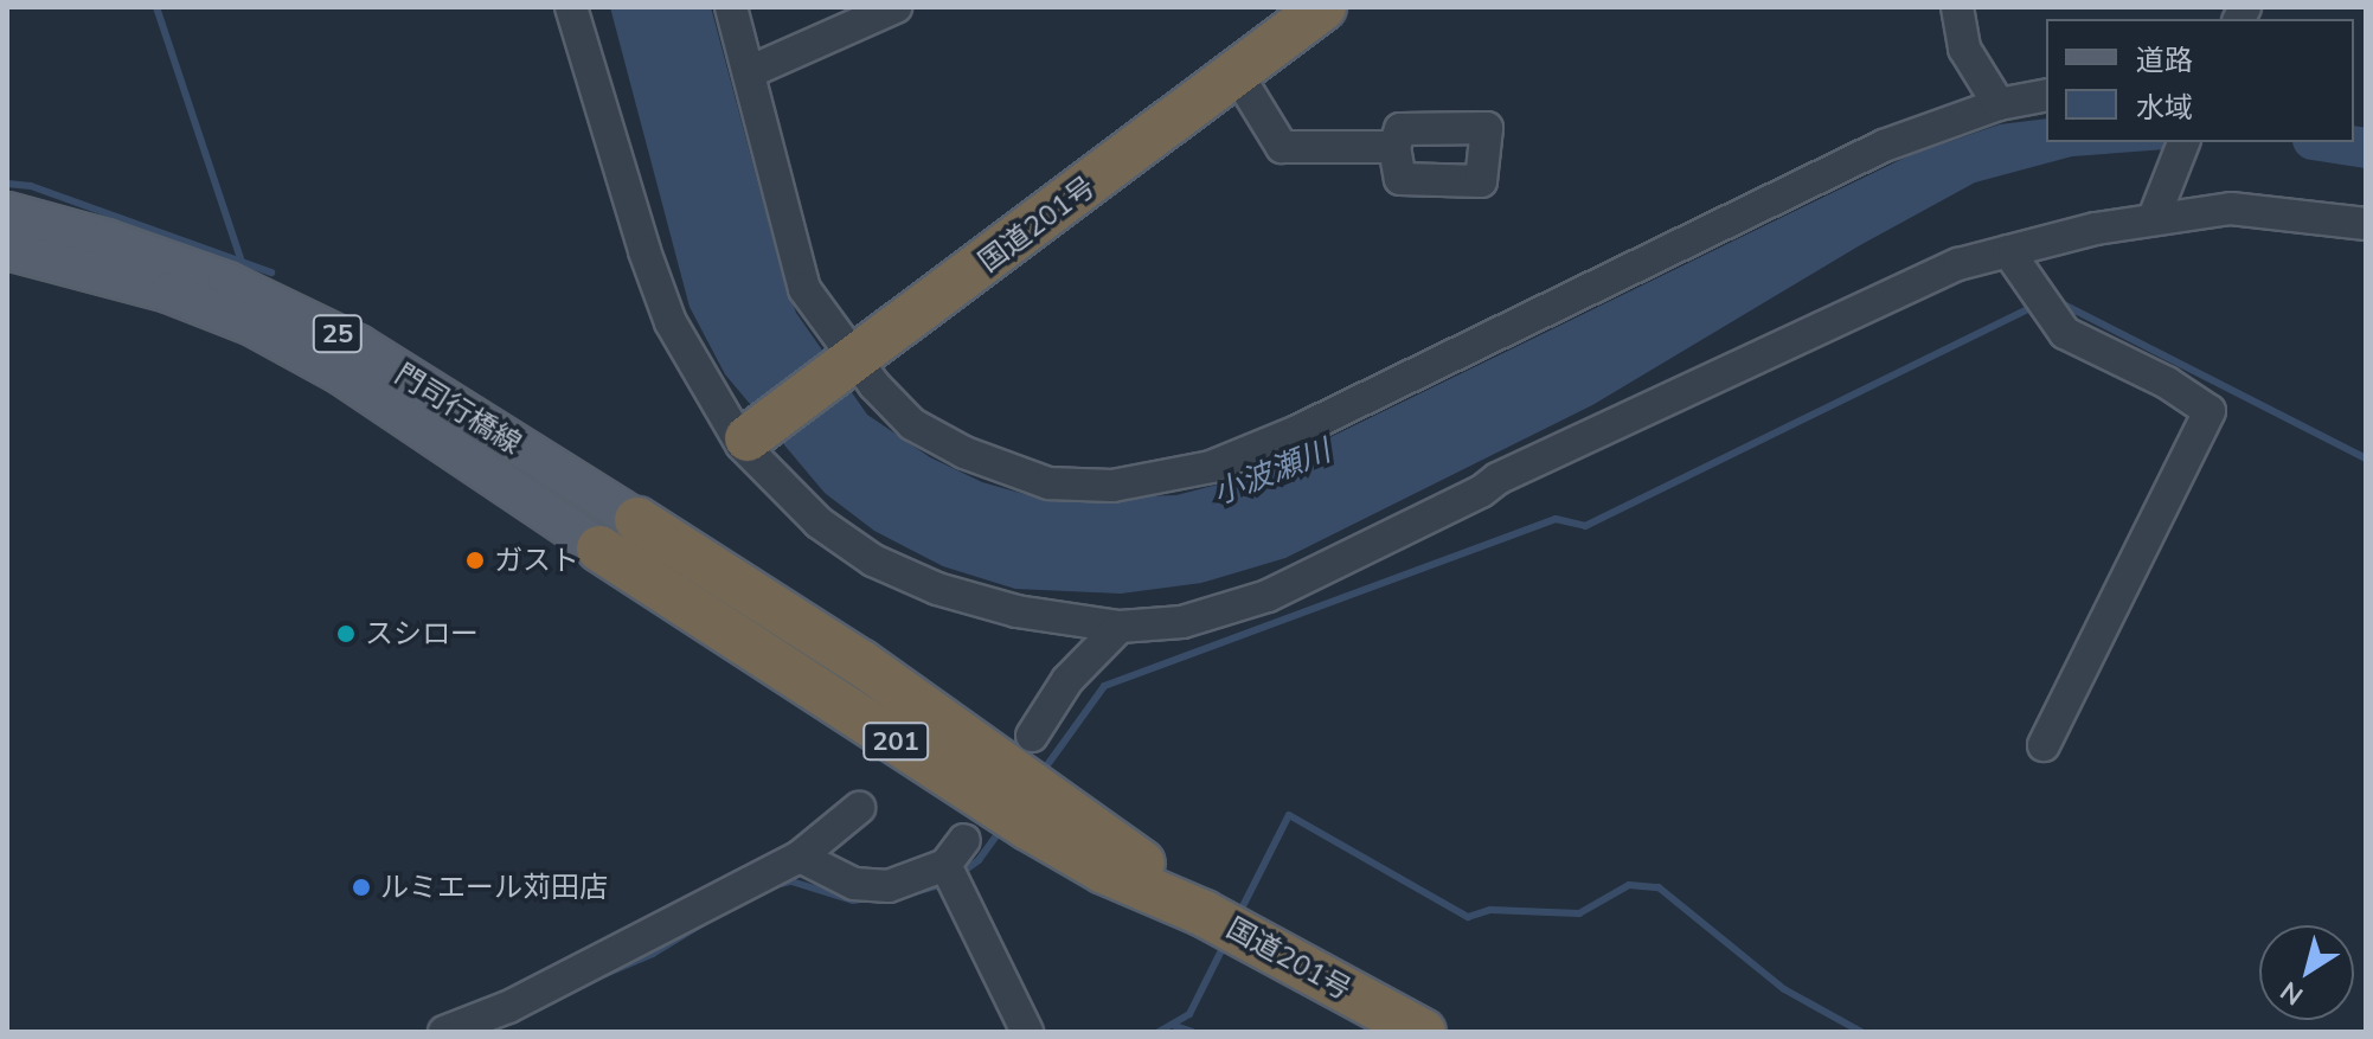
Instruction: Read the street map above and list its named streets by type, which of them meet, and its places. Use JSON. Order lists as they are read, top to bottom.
{
  "streets": {
    "highway": ["国道201号", "201"],
    "main road": ["25", "門司行橋線"]
  },
  "crossings": [
    ["国道201号", "門司行橋線"]
  ],
  "water": ["小波瀬川"],
  "places": ["ガスト", "スシロー", "ルミエール苅田店"],
  "legend": ["道路", "水域"],
  "north": "bottom left"
}
